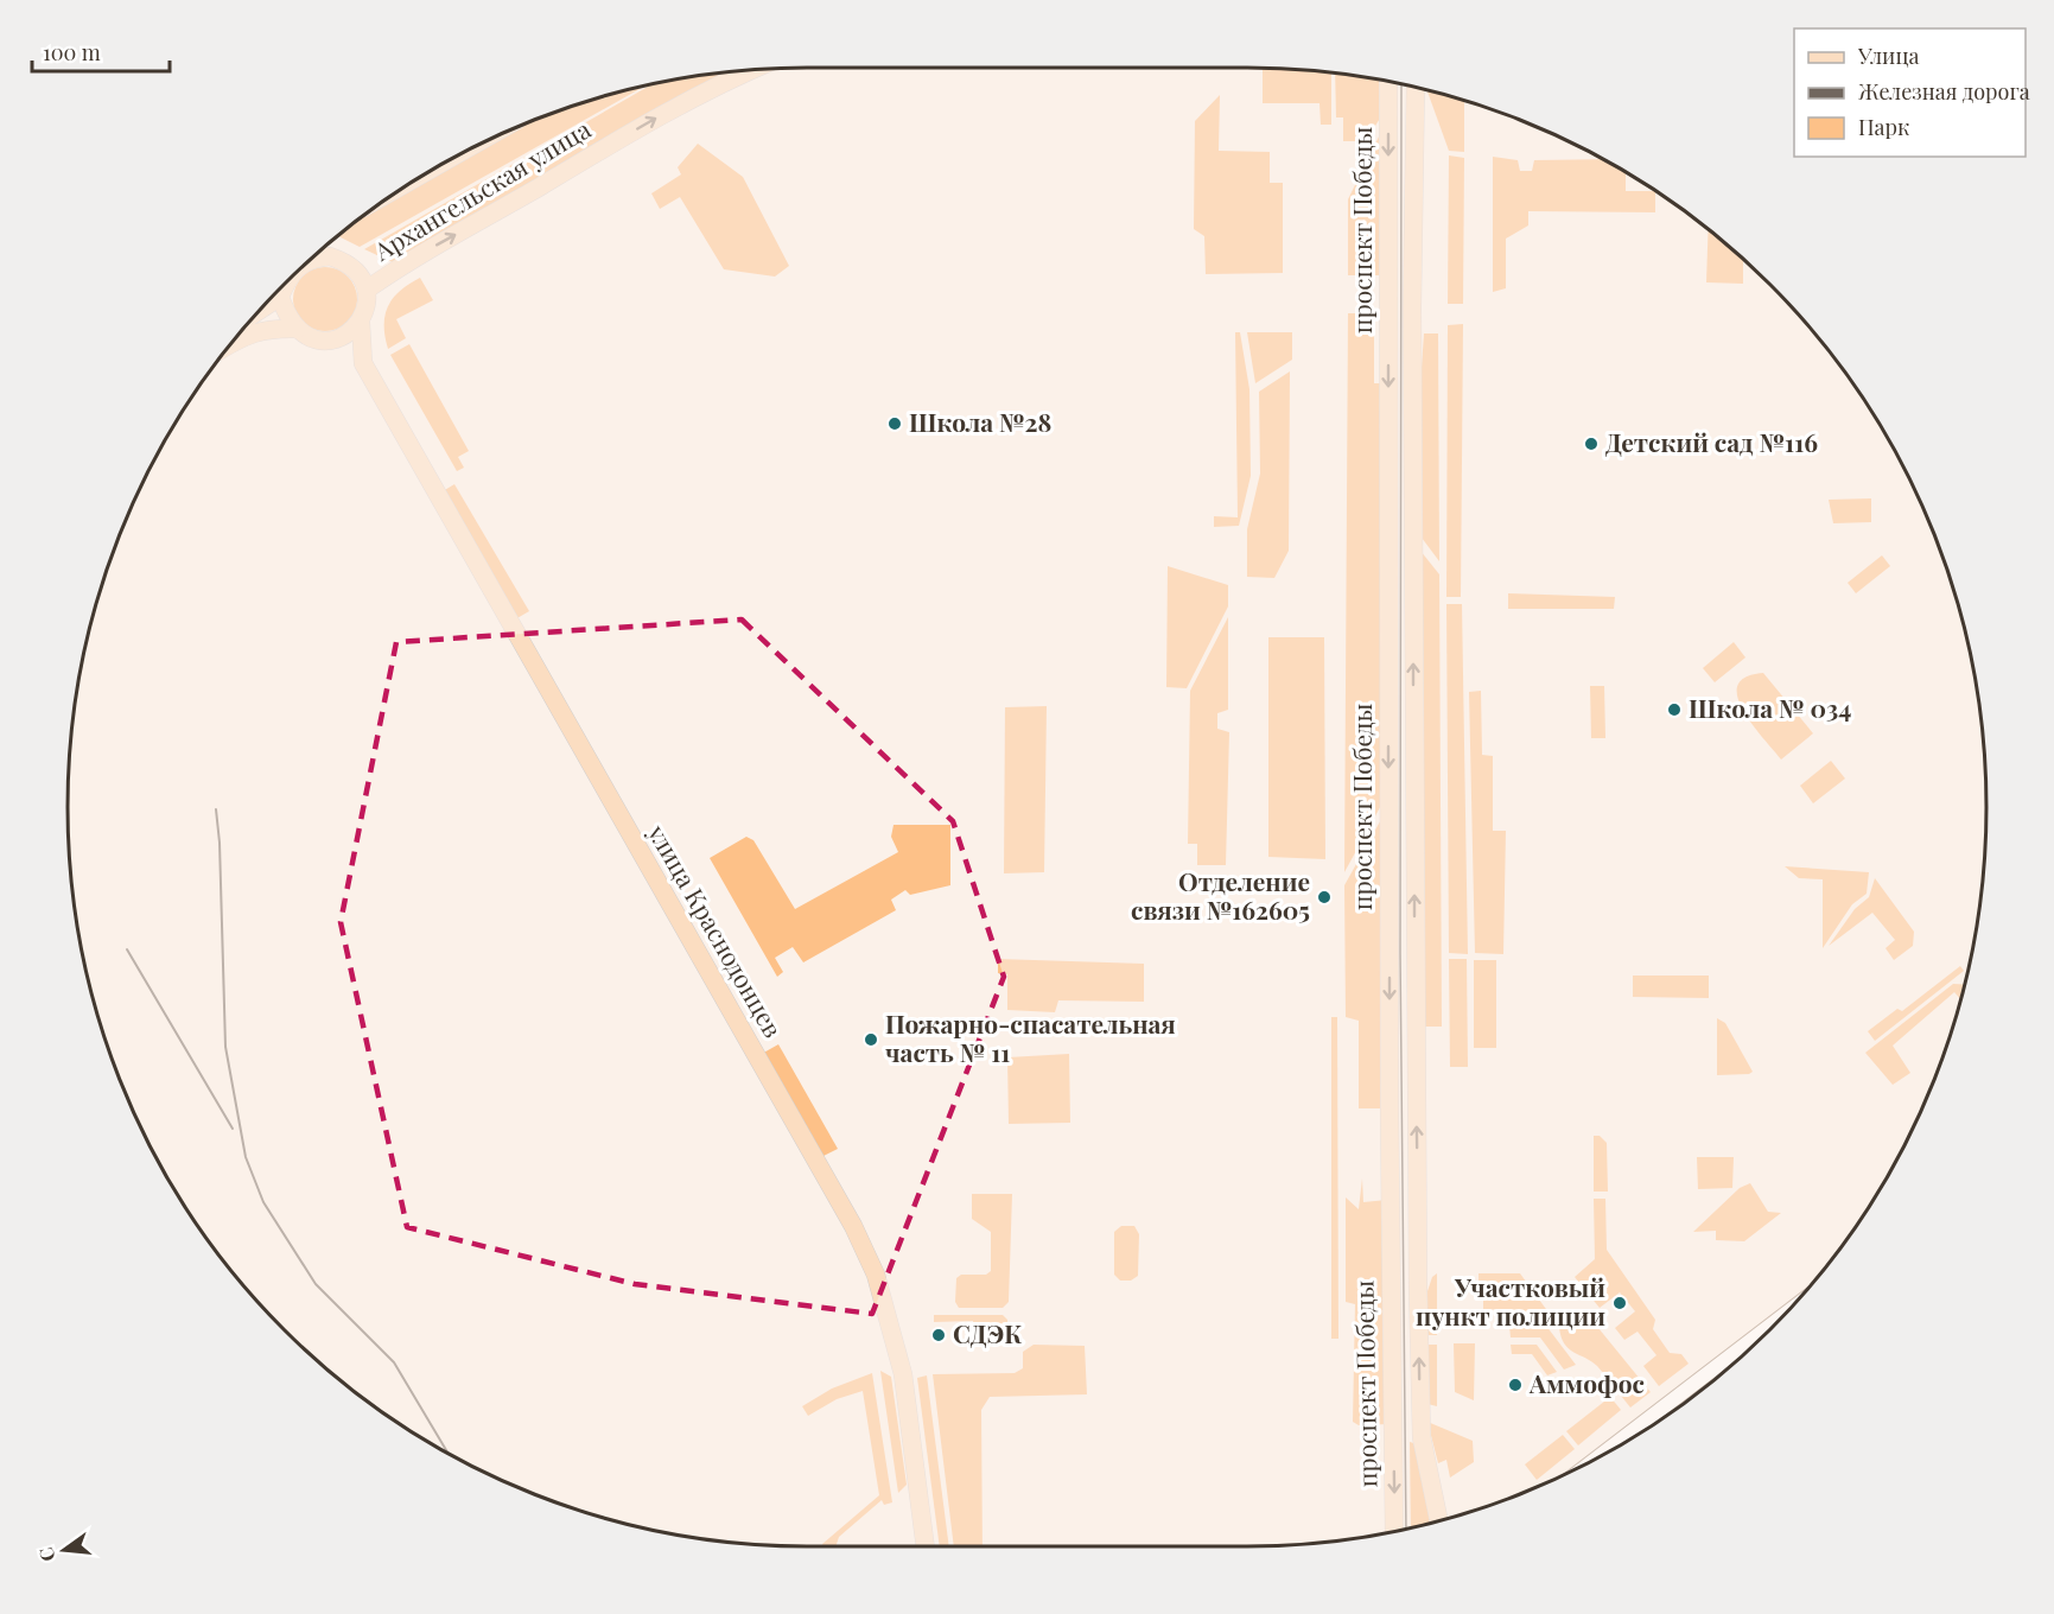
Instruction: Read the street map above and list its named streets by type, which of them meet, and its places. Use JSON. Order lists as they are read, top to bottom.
{
  "streets": {
    "main road": ["Архангельская улица", "проспект Победы", "улица Краснодонцев"]
  },
  "one_way": ["Архангельская улица"],
  "places": [
    "Школа №28",
    "Детский сад №116",
    "Школа № 034",
    "Отделение связи №162605",
    "Пожарно-спасательная часть № 11",
    "Участковый пункт полиции",
    "СДЭК",
    "Аммофос"
  ],
  "legend": ["Улица", "Железная дорога", "Парк"],
  "scale_bar": "100 m",
  "north": "left"
}
